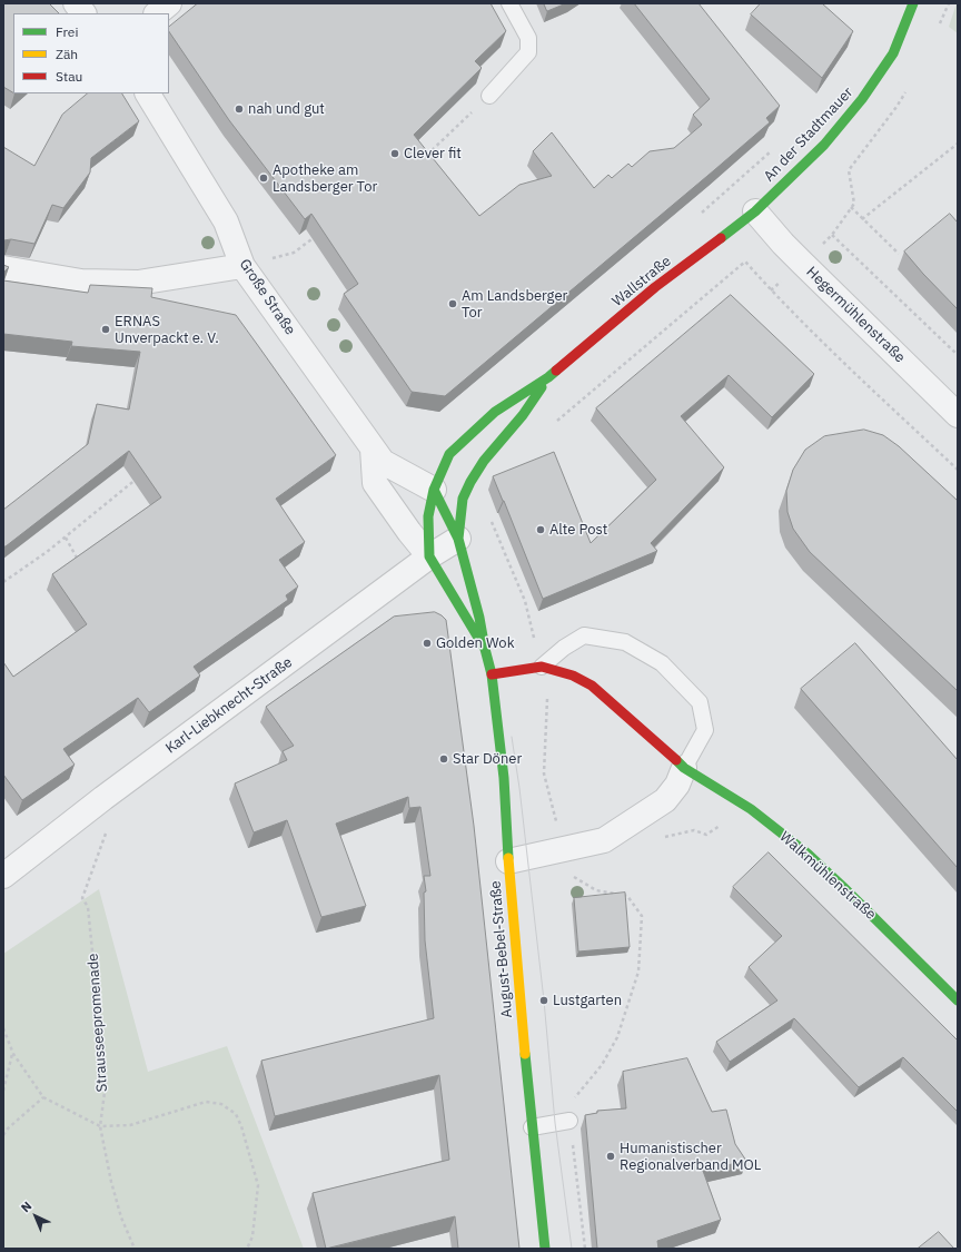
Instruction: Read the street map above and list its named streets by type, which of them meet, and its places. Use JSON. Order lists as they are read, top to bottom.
{
  "streets": {
    "street": [
      "An der Stadtmauer",
      "Wallstraße",
      "Große Straße",
      "Hegermühlenstraße",
      "Karl-Liebknecht-Straße",
      "Walkmühlenstraße",
      "August-Bebel-Straße"
    ],
    "path": ["Strausseepromenade"]
  },
  "crossings": [
    ["An der Stadtmauer", "Wallstraße"],
    ["An der Stadtmauer", "Hegermühlenstraße"],
    ["Wallstraße", "Große Straße"],
    ["Wallstraße", "Hegermühlenstraße"],
    ["Wallstraße", "Karl-Liebknecht-Straße"],
    ["Wallstraße", "August-Bebel-Straße"],
    ["Große Straße", "Karl-Liebknecht-Straße"],
    ["Große Straße", "August-Bebel-Straße"],
    ["Karl-Liebknecht-Straße", "August-Bebel-Straße"],
    ["Karl-Liebknecht-Straße", "Strausseepromenade"],
    ["Walkmühlenstraße", "August-Bebel-Straße"]
  ],
  "places": [
    "nah und gut",
    "Clever fit",
    "Apotheke am Landsberger Tor",
    "Am Landsberger Tor",
    "ERNAS Unverpackt e. V.",
    "Alte Post",
    "Golden Wok",
    "Star Döner",
    "Lustgarten",
    "Humanistischer Regionalverband MOL"
  ],
  "legend": ["Frei", "Zäh", "Stau"],
  "north": "top left"
}
